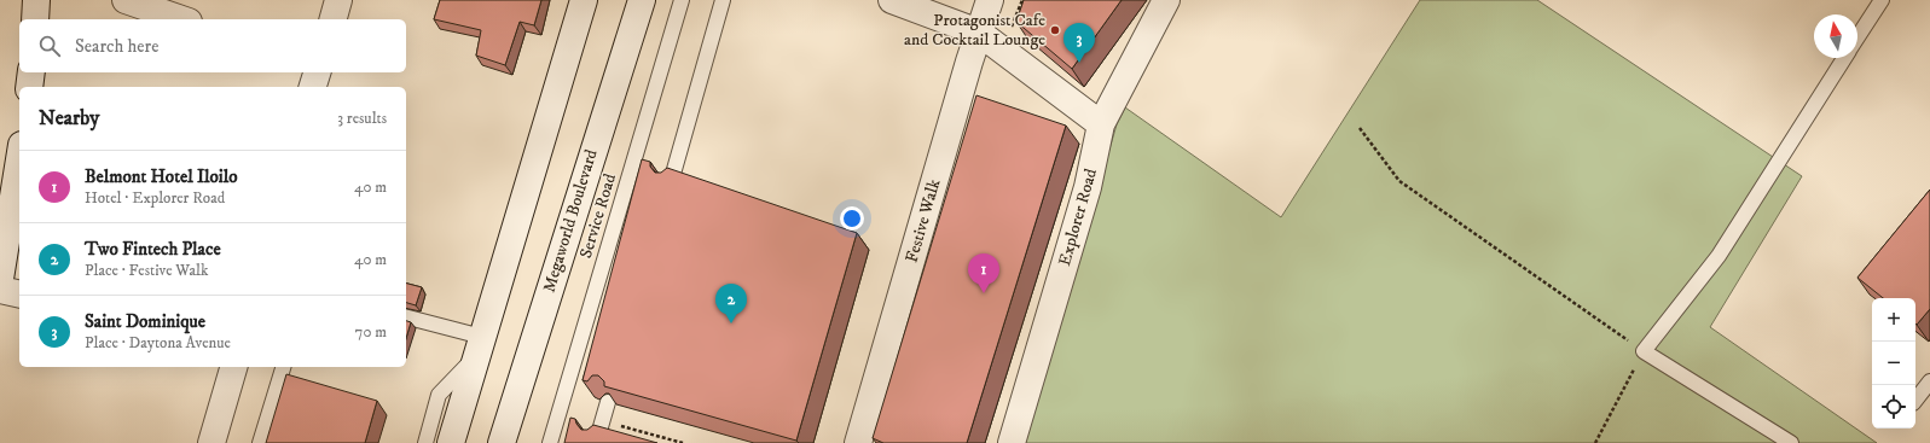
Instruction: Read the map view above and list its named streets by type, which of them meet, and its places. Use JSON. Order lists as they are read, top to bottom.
{
  "streets": {
    "street": ["Explorer Road", "Megaworld Boulevard", "Festive Walk"],
    "lane": ["Service Road"]
  },
  "places": ["Protagonist Cafe and Cocktail Lounge"],
  "north": "top",
  "page": {
    "search": "Search here",
    "pins": ["3", "1", "2"],
    "heading": ["Nearby", "3 results"],
    "list": [
      {
        "mark": "1",
        "name": "Belmont Hotel Iloilo",
        "note": "Hotel · Explorer Road",
        "value": "40 m"
      },
      {
        "mark": "2",
        "name": "Two Fintech Place",
        "note": "Place · Festive Walk",
        "value": "40 m"
      },
      {
        "mark": "3",
        "name": "Saint Dominique",
        "note": "Place · Daytona Avenue",
        "value": "70 m"
      }
    ],
    "map_buttons": ["+", "−"]
  }
}
